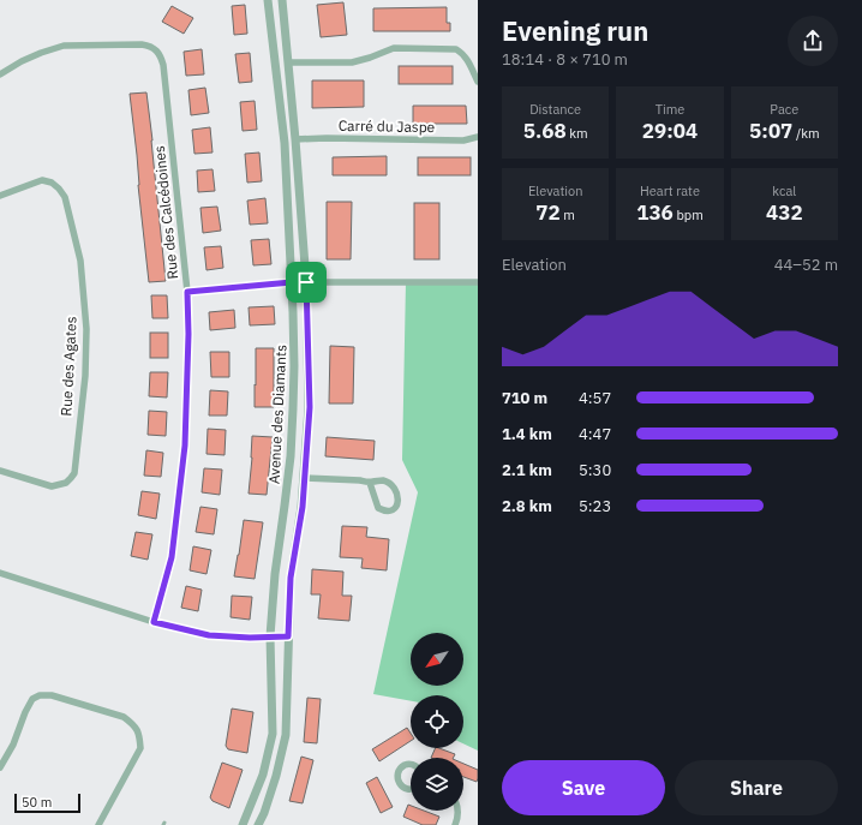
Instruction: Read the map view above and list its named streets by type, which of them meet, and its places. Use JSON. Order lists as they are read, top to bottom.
{
  "streets": {
    "street": [
      "Carré du Jaspe",
      "Rue des Calcédoines",
      "Rue des Agates",
      "Avenue des Diamants"
    ]
  },
  "crossings": [
    ["Carré du Jaspe", "Avenue des Diamants"]
  ],
  "scale_bar": "50 m",
  "north": "bottom left",
  "page": {
    "heading": ["Evening run", "18:14 · 8 × 710 m"],
    "stats": [
      ["Distance", "5.68 km"],
      ["Time", "29:04"],
      ["Pace", "5:07 /km"],
      ["Elevation", "72 m"],
      ["Heart rate", "136 bpm"],
      ["kcal", "432"]
    ],
    "chart": ["Elevation", "44–52 m"],
    "list": [
      {
        "name": "710 m",
        "note": "4:57"
      },
      {
        "name": "1.4 km",
        "note": "4:47"
      },
      {
        "name": "2.1 km",
        "note": "5:30"
      },
      {
        "name": "2.8 km",
        "note": "5:23"
      }
    ],
    "buttons": ["Save", "Share"],
    "scale": "50 m"
  }
}
